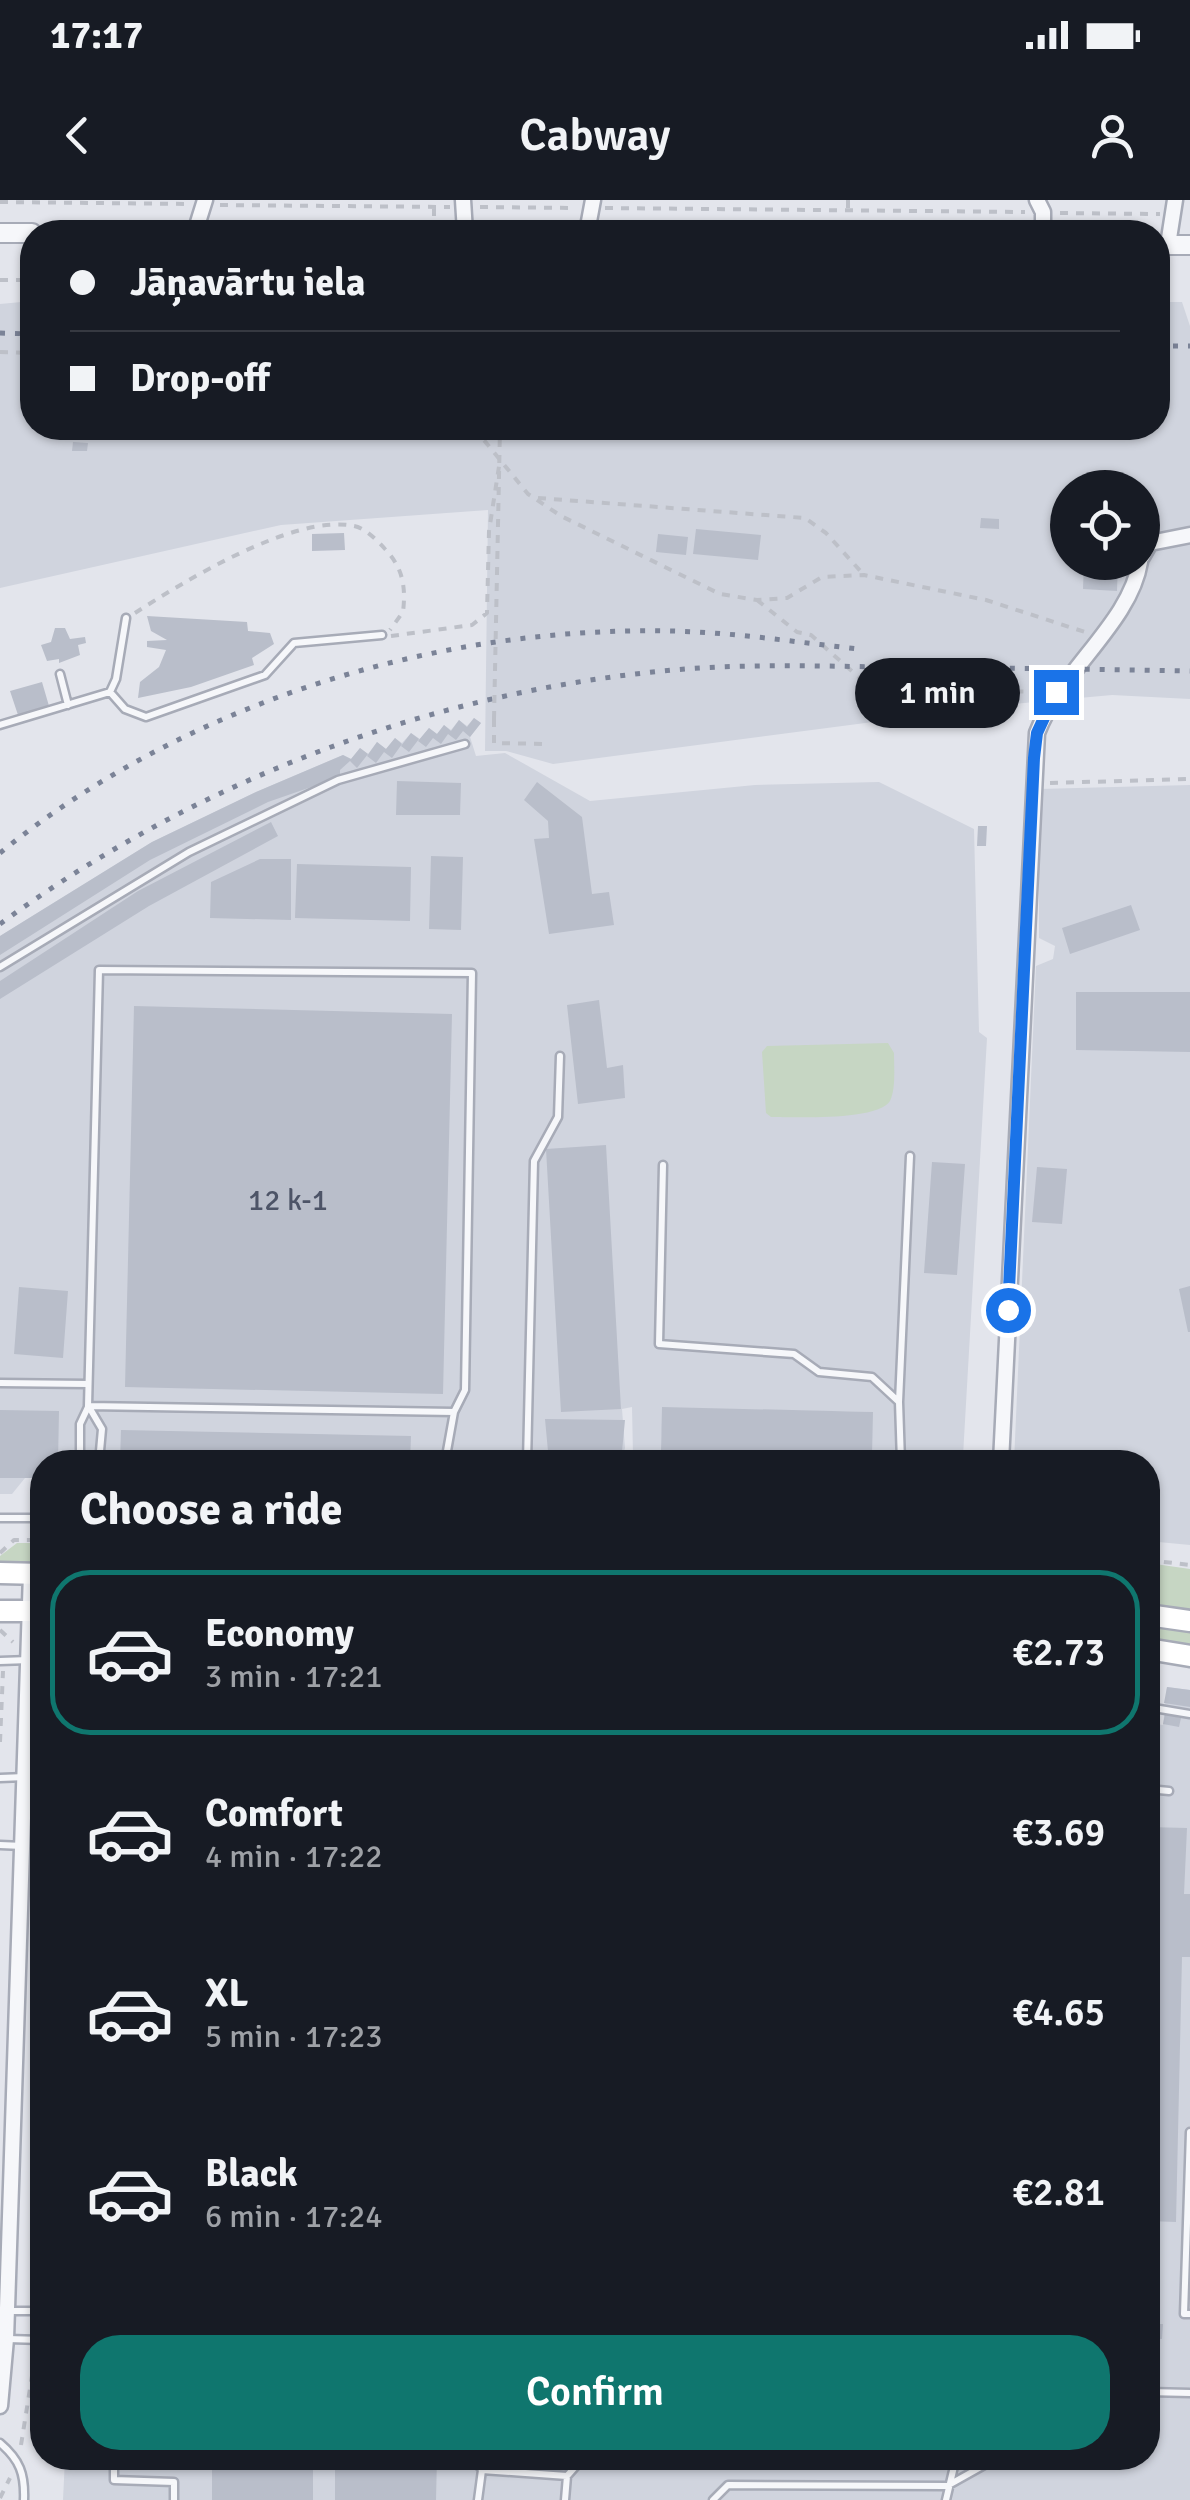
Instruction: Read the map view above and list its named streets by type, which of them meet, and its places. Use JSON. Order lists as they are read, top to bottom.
{
  "house_numbers": ["12 k-1"],
  "page": {
    "status": "17:17",
    "header": "Cabway",
    "banner": ["Jāņavārtu iela", "Drop-off"],
    "bubble": "1 min",
    "heading": "Choose a ride",
    "list": [
      {
        "name": "Economy",
        "note": "3 min · 17:21",
        "value": "€2.73"
      },
      {
        "name": "Comfort",
        "note": "4 min · 17:22",
        "value": "€3.69"
      },
      {
        "name": "XL",
        "note": "5 min · 17:23",
        "value": "€4.65"
      },
      {
        "name": "Black",
        "note": "6 min · 17:24",
        "value": "€2.81"
      }
    ],
    "buttons": "Confirm"
  }
}
